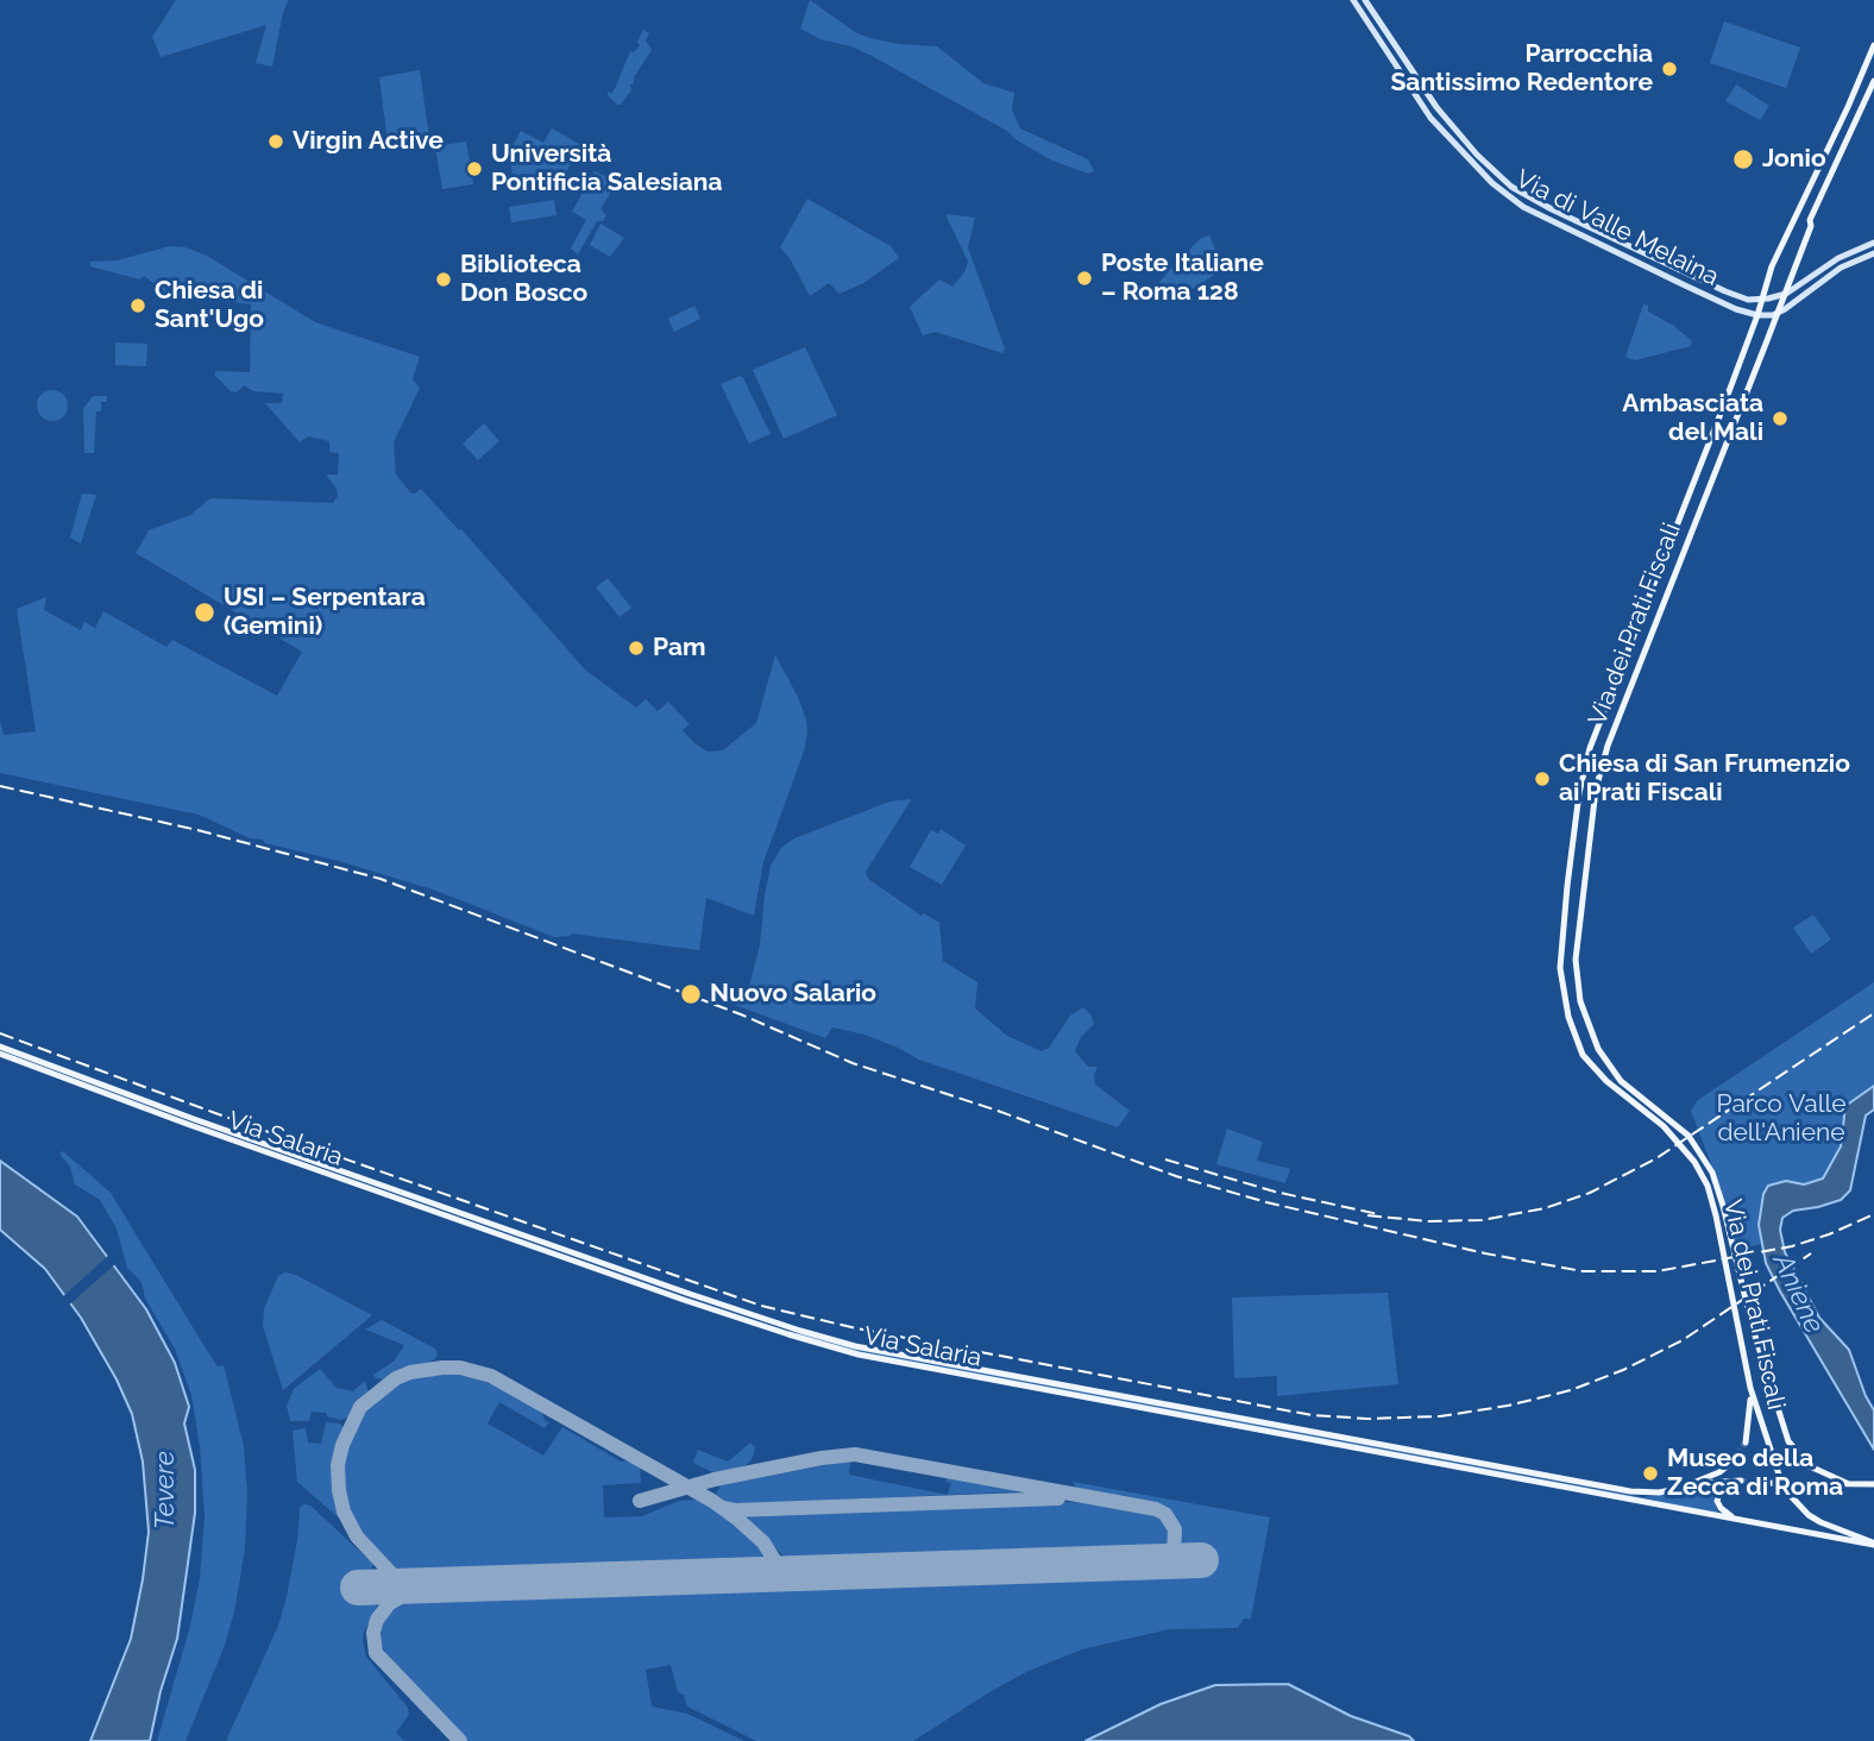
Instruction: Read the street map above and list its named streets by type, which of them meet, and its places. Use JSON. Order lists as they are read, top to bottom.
{
  "streets": {
    "main road": ["Via di Valle Melaina", "Via dei Prati Fiscali", "Via Salaria"]
  },
  "crossings": [
    ["Via di Valle Melaina", "Via dei Prati Fiscali"],
    ["Via dei Prati Fiscali", "Via Salaria"]
  ],
  "water": ["Aniene", "Tevere"],
  "parks": ["Parco Valle dell'Aniene"],
  "places": [
    "Parrocchia Santissimo Redentore",
    "Virgin Active",
    "Jonio",
    "Università Pontificia Salesiana",
    "Poste Italiane – Roma 128",
    "Biblioteca Don Bosco",
    "Chiesa di Sant'Ugo",
    "Ambasciata del Mali",
    "USI – Serpentara (Gemini)",
    "Pam",
    "Chiesa di San Frumenzio ai Prati Fiscali",
    "Nuovo Salario",
    "Museo della Zecca di Roma"
  ]
}
